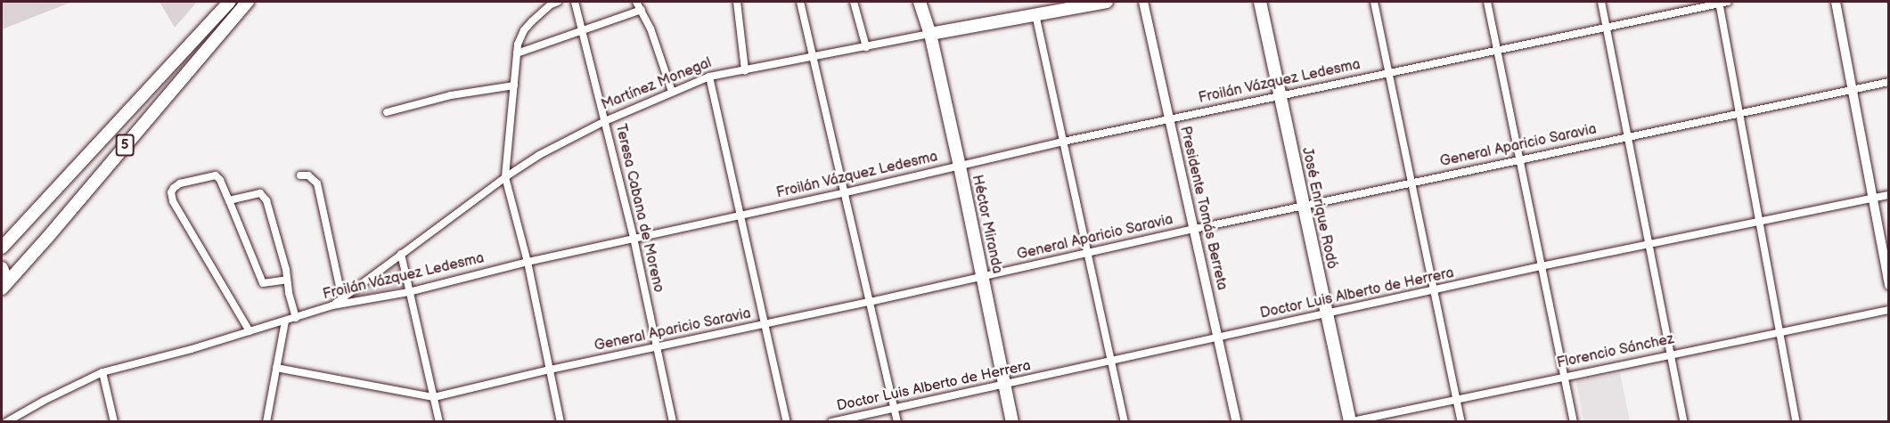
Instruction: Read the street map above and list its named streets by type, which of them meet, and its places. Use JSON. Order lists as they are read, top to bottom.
{
  "streets": {
    "highway": [
      "Martínez Monegal",
      "5",
      "José Enrique Rodó",
      "Héctor Miranda"
    ],
    "street": [
      "Froilán Vázquez Ledesma",
      "General Aparicio Saravia",
      "Teresa Cabana de Moreno",
      "Presidente Tomás Berreta",
      "Doctor Luis Alberto de Herrera",
      "Florencio Sánchez"
    ]
  },
  "crossings": [
    ["Froilán Vázquez Ledesma", "Martínez Monegal"],
    ["Froilán Vázquez Ledesma", "Teresa Cabana de Moreno"],
    ["Froilán Vázquez Ledesma", "Presidente Tomás Berreta"],
    ["Froilán Vázquez Ledesma", "José Enrique Rodó"],
    ["Froilán Vázquez Ledesma", "Héctor Miranda"],
    ["Martínez Monegal", "Teresa Cabana de Moreno"],
    ["Martínez Monegal", "Héctor Miranda"],
    ["General Aparicio Saravia", "Teresa Cabana de Moreno"],
    ["General Aparicio Saravia", "Presidente Tomás Berreta"],
    ["General Aparicio Saravia", "José Enrique Rodó"],
    ["General Aparicio Saravia", "Héctor Miranda"],
    ["Presidente Tomás Berreta", "Doctor Luis Alberto de Herrera"],
    ["José Enrique Rodó", "Doctor Luis Alberto de Herrera"],
    ["José Enrique Rodó", "Florencio Sánchez"],
    ["Héctor Miranda", "Doctor Luis Alberto de Herrera"]
  ]
}
